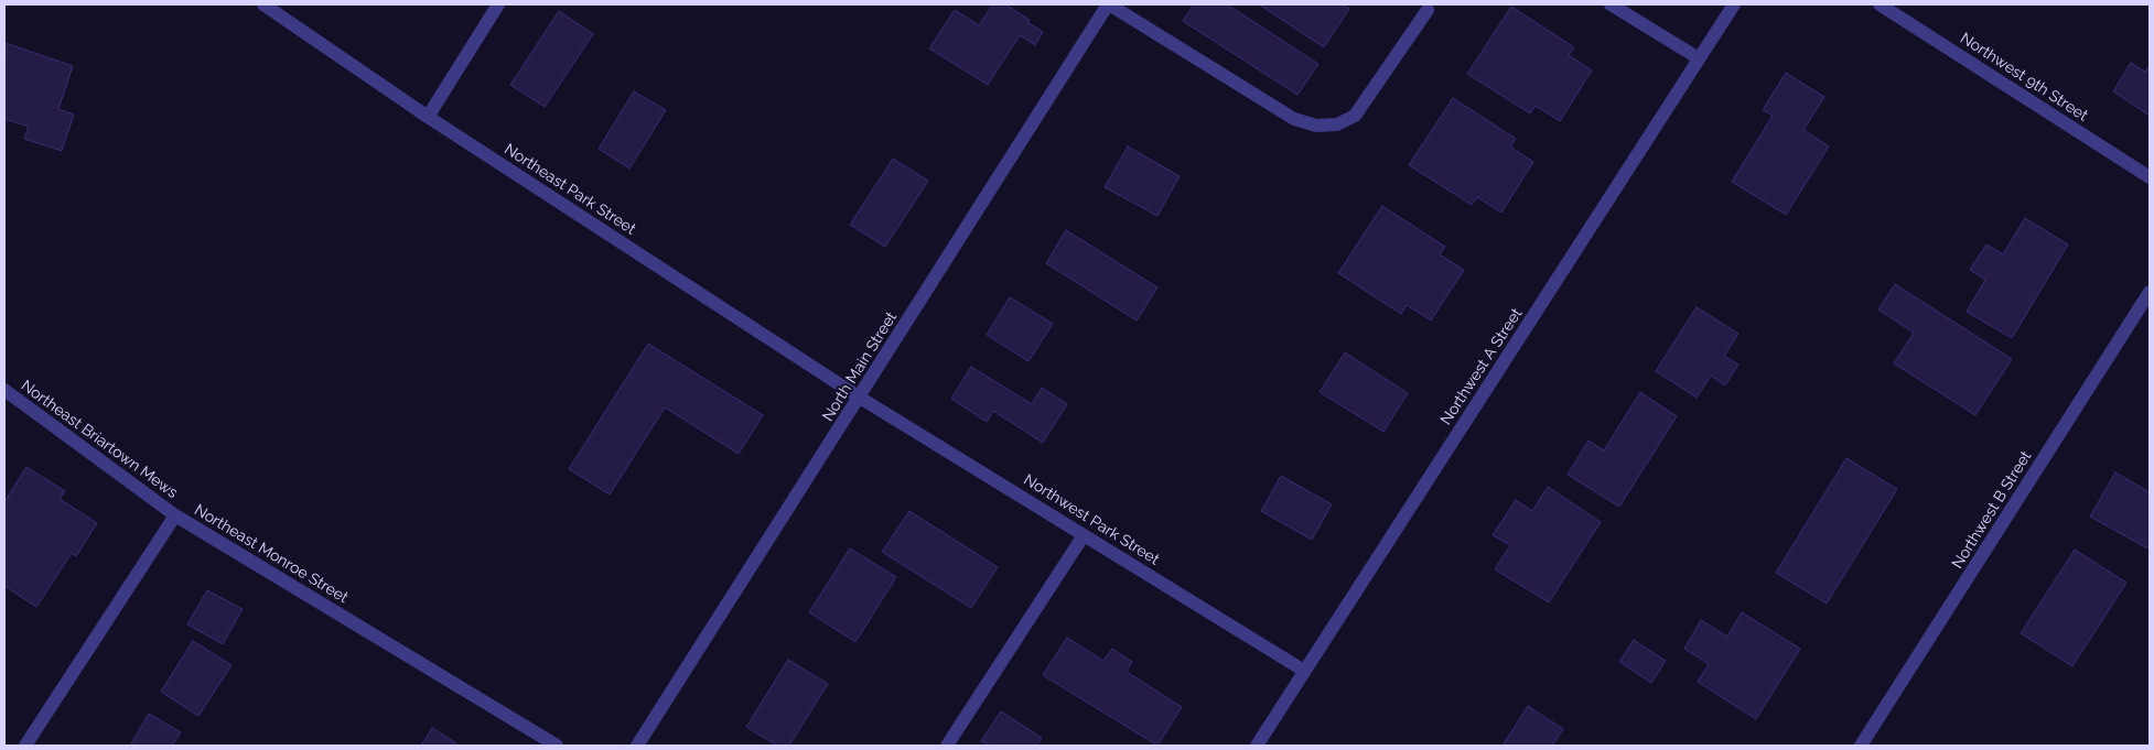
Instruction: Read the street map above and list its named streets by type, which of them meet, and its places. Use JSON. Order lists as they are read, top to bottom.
{
  "streets": {
    "street": [
      "Northwest 9th Street",
      "Northeast Park Street",
      "North Main Street",
      "Northwest A Street",
      "Northeast Briartown Mews",
      "Northwest B Street",
      "Northwest Park Street",
      "Northeast Monroe Street"
    ]
  },
  "crossings": [
    ["Northeast Park Street", "North Main Street"],
    ["Northeast Park Street", "Northwest Park Street"],
    ["North Main Street", "Northwest Park Street"],
    ["Northwest A Street", "Northwest Park Street"],
    ["Northeast Briartown Mews", "Northeast Monroe Street"]
  ]
}
